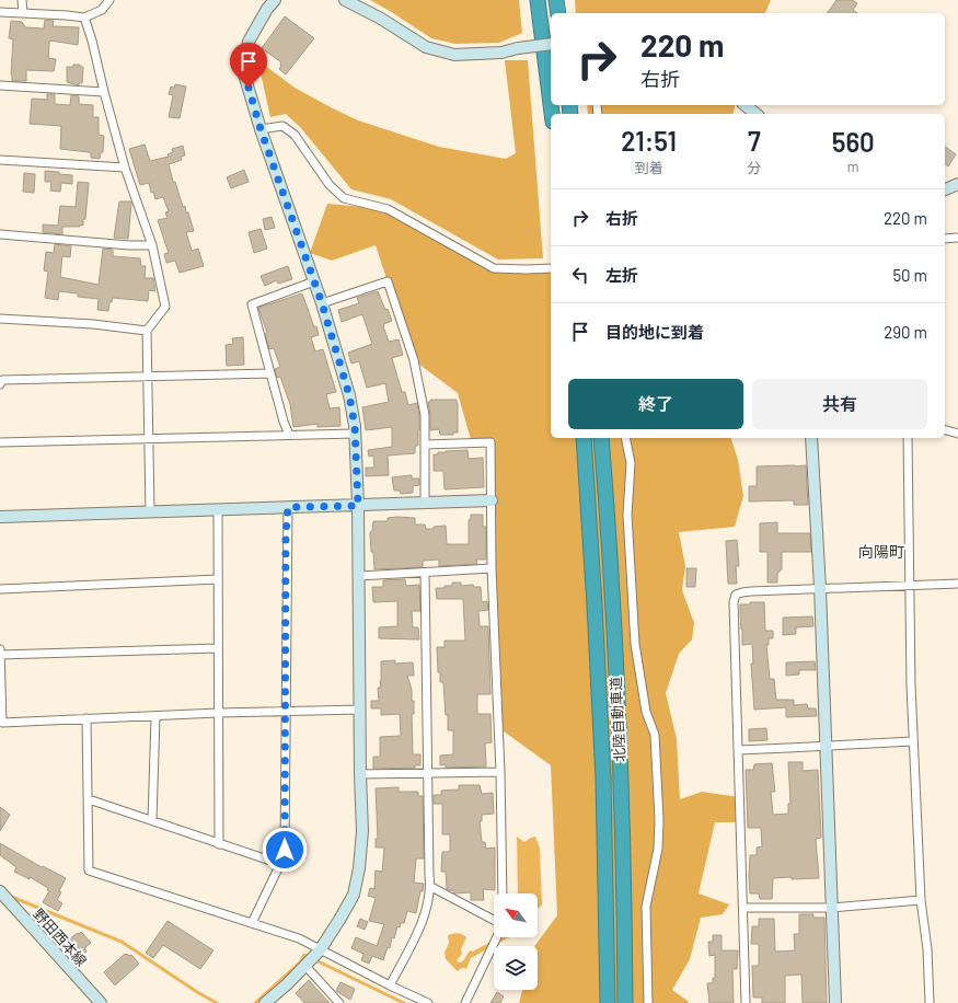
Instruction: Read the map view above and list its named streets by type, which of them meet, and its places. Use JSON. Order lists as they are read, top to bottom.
{
  "streets": {
    "highway": ["北陸自動車道"],
    "street": ["野田西本線"]
  },
  "districts": ["向陽町"],
  "north": "top left",
  "page": {
    "turn": ["220 m", "右折"],
    "eta": [
      "21:51",
      "到着",
      "7",
      "分",
      "560",
      "m"
    ],
    "list": [
      {
        "name": "右折",
        "value": "220 m"
      },
      {
        "name": "左折",
        "value": "50 m"
      },
      {
        "name": "目的地に到着",
        "value": "290 m"
      }
    ],
    "buttons": ["終了", "共有"]
  }
}
